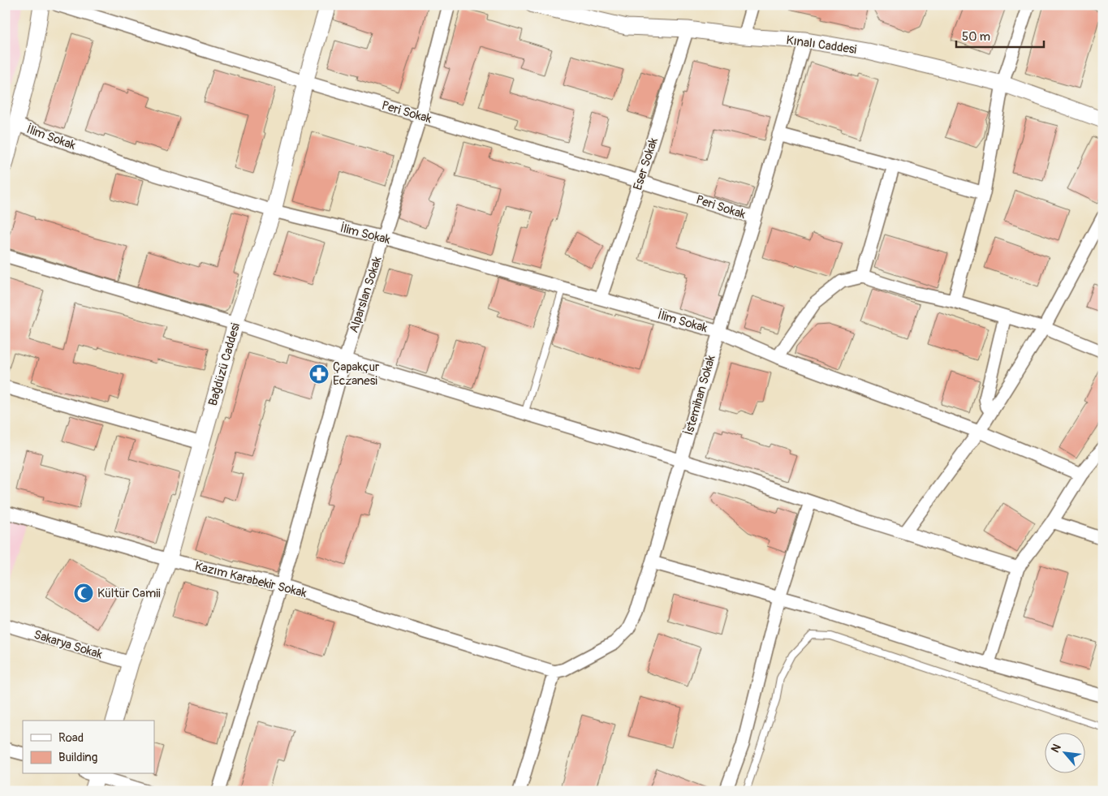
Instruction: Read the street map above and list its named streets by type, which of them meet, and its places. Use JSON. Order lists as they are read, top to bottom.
{
  "streets": {
    "street": [
      "Kınalı Caddesi",
      "Peri Sokak",
      "İlim Sokak",
      "Eser Sokak",
      "Alparslan Sokak",
      "Bağdüzü Caddesi",
      "İstemihan Sokak",
      "Kazım Karabekir Sokak",
      "Sakarya Sokak"
    ]
  },
  "crossings": [
    ["Kınalı Caddesi", "Eser Sokak"],
    ["Kınalı Caddesi", "İstemihan Sokak"],
    ["Peri Sokak", "Eser Sokak"],
    ["Peri Sokak", "Alparslan Sokak"],
    ["Peri Sokak", "Bağdüzü Caddesi"],
    ["Peri Sokak", "İstemihan Sokak"],
    ["İlim Sokak", "Eser Sokak"],
    ["İlim Sokak", "Alparslan Sokak"],
    ["İlim Sokak", "Bağdüzü Caddesi"],
    ["İlim Sokak", "İstemihan Sokak"],
    ["Alparslan Sokak", "Kazım Karabekir Sokak"],
    ["Bağdüzü Caddesi", "Kazım Karabekir Sokak"],
    ["Bağdüzü Caddesi", "Sakarya Sokak"],
    ["İstemihan Sokak", "Kazım Karabekir Sokak"]
  ],
  "places": {
    "pharmacy": ["Çapakçur Eczanesi"],
    "mosque": ["Kültür Camii"]
  },
  "legend": ["Road", "Building"],
  "scale_bar": "50 m",
  "north": "top left"
}
